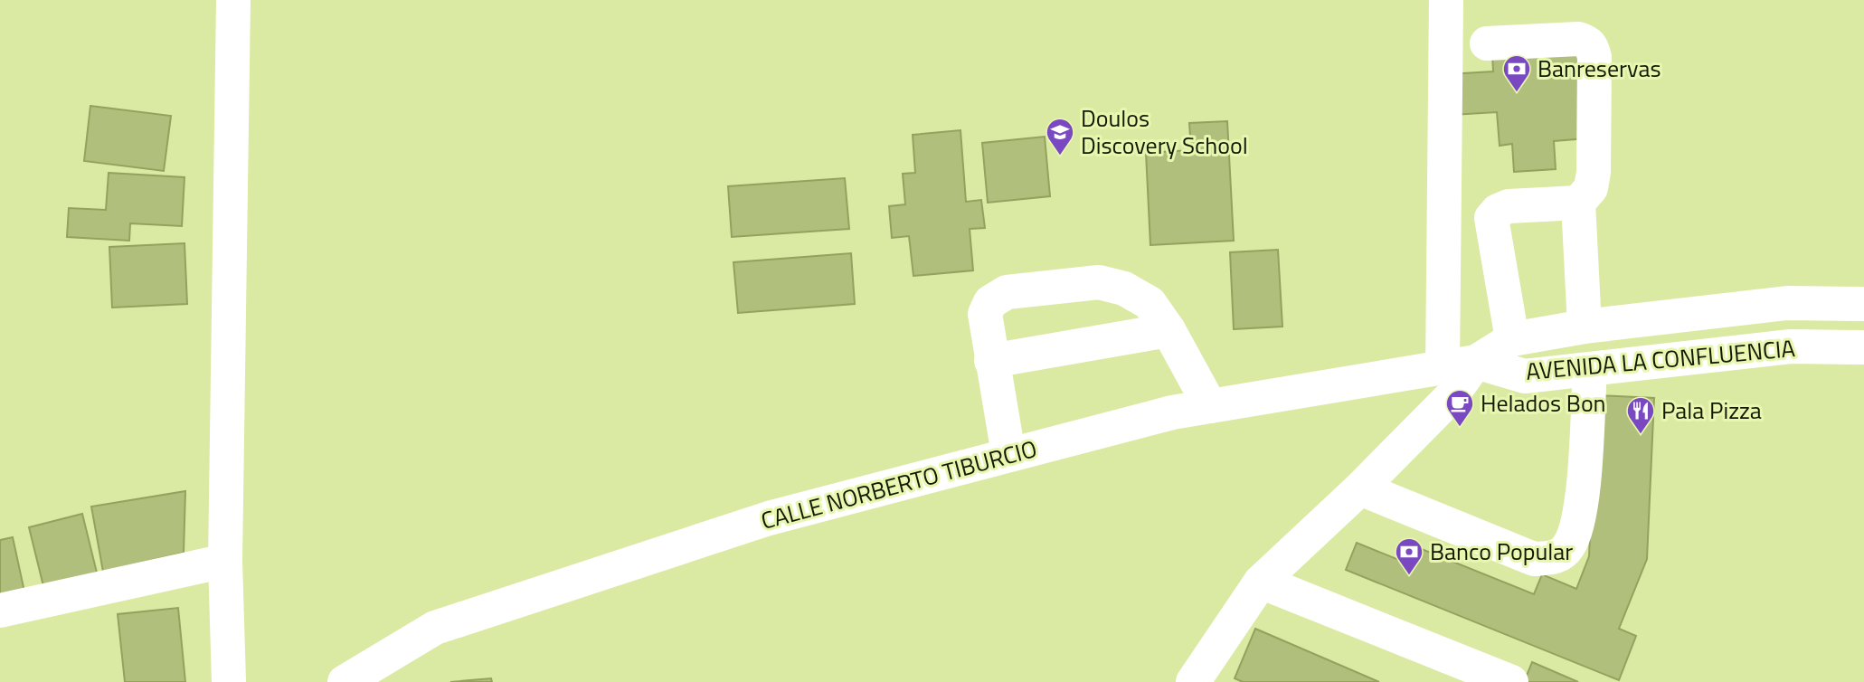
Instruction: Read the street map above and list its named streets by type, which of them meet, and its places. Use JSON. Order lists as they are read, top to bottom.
{
  "streets": {
    "street": ["AVENIDA LA CONFLUENCIA", "CALLE NORBERTO TIBURCIO"]
  },
  "crossings": [
    ["AVENIDA LA CONFLUENCIA", "CALLE NORBERTO TIBURCIO"]
  ],
  "places": {
    "bank": ["Banreservas", "Banco Popular"],
    "school or university": ["Doulos Discovery School"],
    "cafe": ["Helados Bon"],
    "restaurant": ["Pala Pizza"]
  }
}
